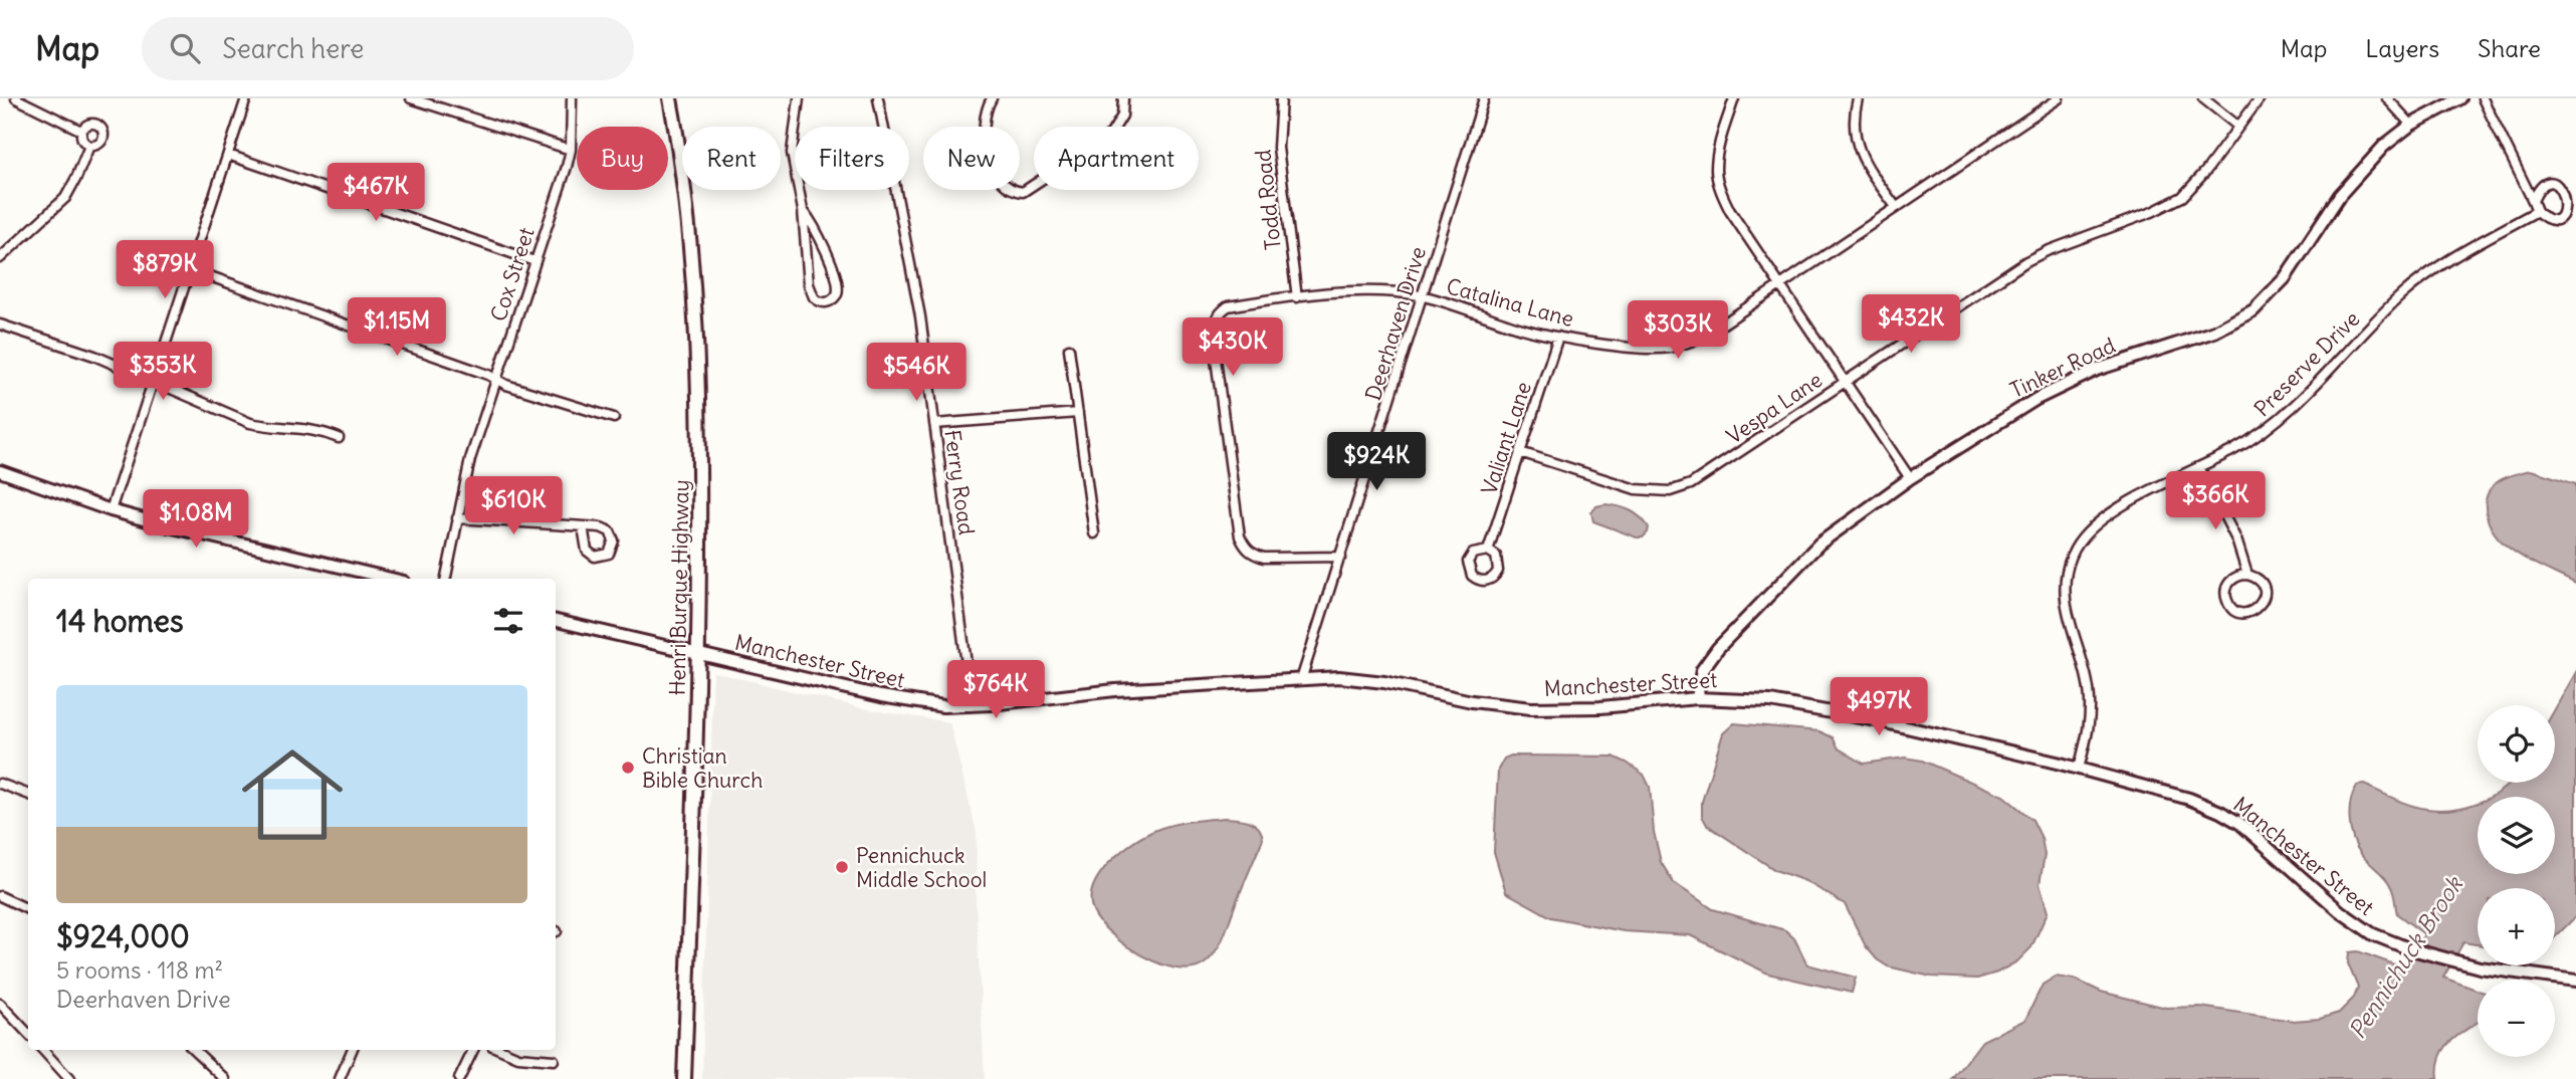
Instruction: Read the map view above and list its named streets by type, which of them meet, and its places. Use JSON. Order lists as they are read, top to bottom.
{
  "streets": {
    "main road": ["Henri Burque Highway"],
    "street": [
      "Todd Road",
      "Cox Street",
      "Catalina Lane",
      "Deerhaven Drive",
      "Preserve Drive",
      "Tinker Road",
      "Vespa Lane",
      "Valiant Lane",
      "Ferry Road",
      "Manchester Street"
    ]
  },
  "crossings": [
    ["Todd Road", "Catalina Lane"],
    ["Catalina Lane", "Deerhaven Drive"],
    ["Catalina Lane", "Valiant Lane"],
    ["Deerhaven Drive", "Manchester Street"],
    ["Preserve Drive", "Manchester Street"],
    ["Tinker Road", "Manchester Street"],
    ["Vespa Lane", "Valiant Lane"],
    ["Ferry Road", "Manchester Street"],
    ["Henri Burque Highway", "Manchester Street"]
  ],
  "water": ["Pennichuck Brook"],
  "places": ["Christian Bible Church", "Pennichuck Middle School"],
  "page": {
    "header": "Map",
    "search": "Search here",
    "nav": ["Map", "Layers", "Share"],
    "chip": [
      "Buy",
      "Rent",
      "Filters",
      "New",
      "Apartment"
    ],
    "price": [
      "$467K",
      "$879K",
      "$432K",
      "$1.15M",
      "$303K",
      "$430K",
      "$353K",
      "$546K",
      "$924K",
      "$366K",
      "$610K",
      "$1.08M",
      "$764K",
      "$497K"
    ],
    "heading": "14 homes",
    "list": [
      {
        "name": "$924,000",
        "note": "5 rooms · 118 m² · Deerhaven Drive"
      }
    ],
    "map_buttons": ["+", "−"]
  }
}
